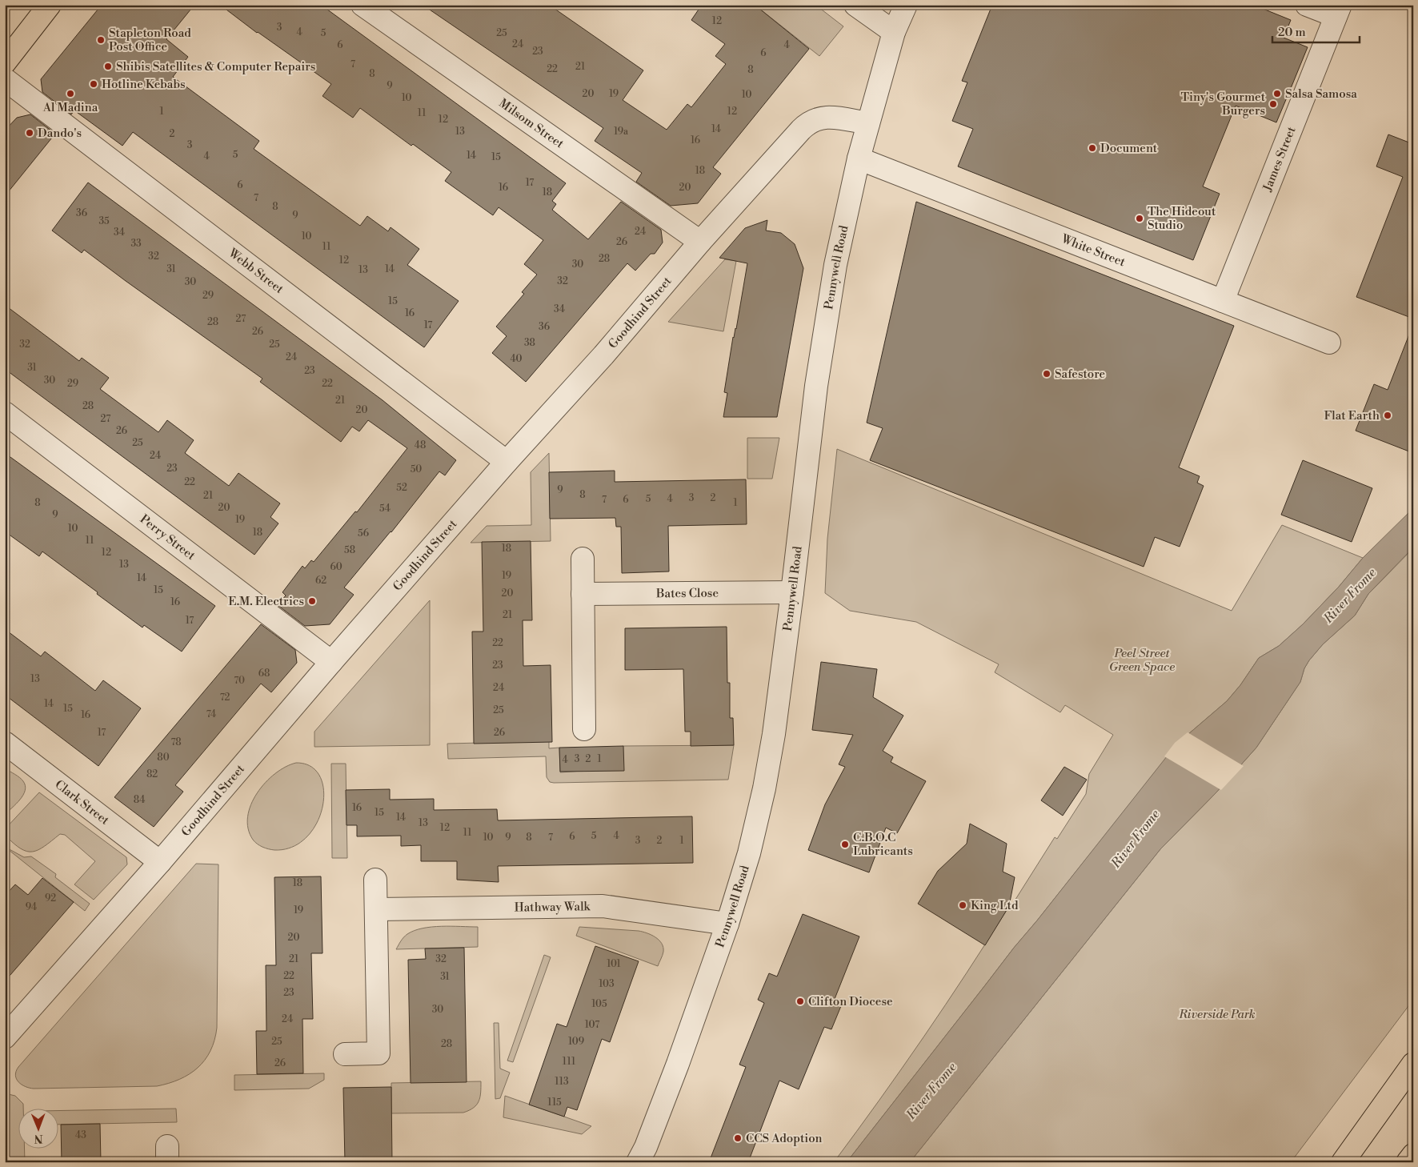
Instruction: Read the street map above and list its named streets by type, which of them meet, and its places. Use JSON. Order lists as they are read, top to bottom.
{
  "streets": {
    "street": [
      "Milsom Street",
      "James Street",
      "White Street",
      "Pennywell Road",
      "Webb Street",
      "Goodhind Street",
      "Perry Street",
      "Bates Close",
      "Clark Street",
      "Hathway Walk"
    ]
  },
  "crossings": [
    ["Milsom Street", "Goodhind Street"],
    ["James Street", "White Street"],
    ["White Street", "Pennywell Road"],
    ["Pennywell Road", "Goodhind Street"],
    ["Pennywell Road", "Bates Close"],
    ["Pennywell Road", "Hathway Walk"],
    ["Webb Street", "Goodhind Street"],
    ["Goodhind Street", "Perry Street"],
    ["Goodhind Street", "Clark Street"]
  ],
  "water": ["River Frome"],
  "parks": ["Peel Street Green Space", "Riverside Park"],
  "places": [
    "Stapleton Road Post Office",
    "Shibis Satellites & Computer Repairs",
    "Hotline Kebabs",
    "Al Madina",
    "Salsa Samosa",
    "Tiny's Gourmet Burgers",
    "Dando's",
    "Document",
    "The Hideout Studio",
    "Safestore",
    "Flat Earth",
    "E.M. Electrics",
    "C.B.O.C Lubricants",
    "King Ltd",
    "Clifton Diocese",
    "CCS Adoption"
  ],
  "house_numbers": [
    "12",
    "3",
    "4",
    "5",
    "25",
    "24",
    "6",
    "4",
    "23",
    "6",
    "7",
    "21",
    "22",
    "8",
    "8",
    "9",
    "20",
    "19",
    "10",
    "10",
    "1",
    "12",
    "11",
    "12",
    "14",
    "13",
    "19a",
    "2",
    "16",
    "3",
    "5",
    "14",
    "4",
    "15",
    "18",
    "17",
    "6",
    "16",
    "20",
    "18",
    "7",
    "8",
    "36",
    "9",
    "35",
    "24",
    "34",
    "10",
    "26",
    "33",
    "11",
    "32",
    "28",
    "12",
    "30",
    "31",
    "14",
    "13",
    "32",
    "30",
    "29",
    "15",
    "34",
    "16",
    "27",
    "28",
    "17",
    "36",
    "26",
    "38",
    "32",
    "25",
    "24",
    "40",
    "31",
    "23",
    "30",
    "29",
    "22",
    "21",
    "28",
    "20",
    "27",
    "26",
    "25",
    "48",
    "24",
    "23",
    "50",
    "22",
    "52",
    "9",
    "8",
    "21",
    "3",
    "2",
    "5",
    "4",
    "7",
    "6",
    "8",
    "1",
    "20",
    "54",
    "9",
    "19",
    "10",
    "18",
    "56",
    "11",
    "18",
    "58",
    "12",
    "13",
    "60",
    "19",
    "14",
    "62",
    "15",
    "20",
    "16",
    "21",
    "17",
    "22",
    "23",
    "68",
    "13",
    "70",
    "24",
    "72",
    "14",
    "15",
    "25",
    "74",
    "16",
    "17",
    "26",
    "78",
    "80",
    "3",
    "2",
    "1",
    "4",
    "82",
    "84",
    "16",
    "15",
    "14",
    "13",
    "12",
    "11",
    "5",
    "4",
    "6",
    "10",
    "9",
    "8",
    "7",
    "3",
    "2",
    "1",
    "18",
    "92",
    "94",
    "19",
    "20",
    "21",
    "32",
    "101",
    "22",
    "31",
    "103",
    "23",
    "105",
    "30",
    "24",
    "107",
    "25",
    "109",
    "28",
    "111",
    "26",
    "113",
    "115",
    "43"
  ],
  "scale_bar": "20 m",
  "north": "bottom"
}
